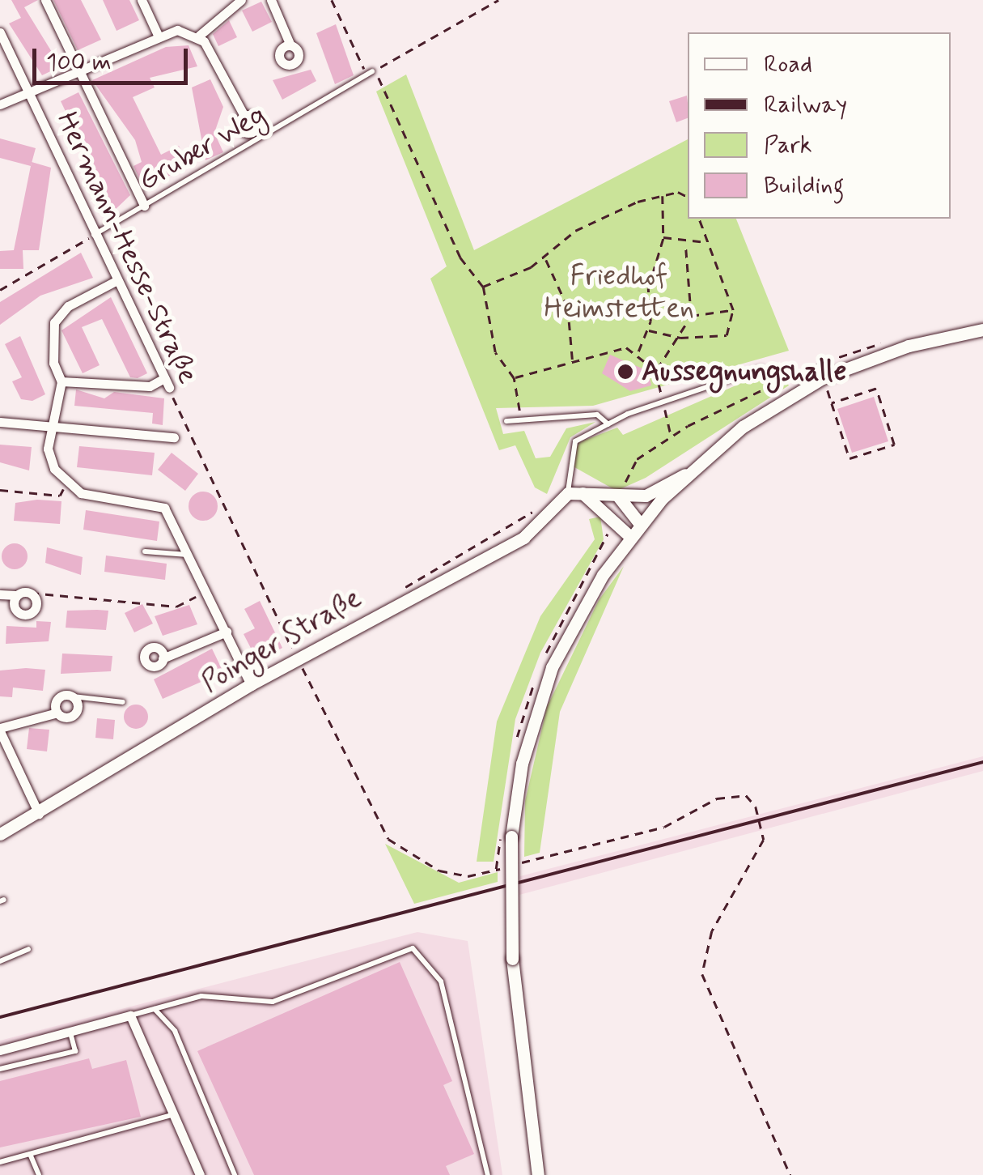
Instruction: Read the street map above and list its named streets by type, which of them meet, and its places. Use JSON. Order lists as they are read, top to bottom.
{
  "streets": {
    "street": ["Hermann-Hesse-Straße", "Poinger Straße"],
    "lane": ["Gruber Weg"]
  },
  "crossings": [
    ["Gruber Weg", "Hermann-Hesse-Straße"],
    ["Hermann-Hesse-Straße", "Poinger Straße"]
  ],
  "parks": ["Friedhof Heimstetten"],
  "places": ["Aussegnungshalle"],
  "legend": [
    "Road",
    "Railway",
    "Park",
    "Building"
  ],
  "scale_bar": "100 m"
}
